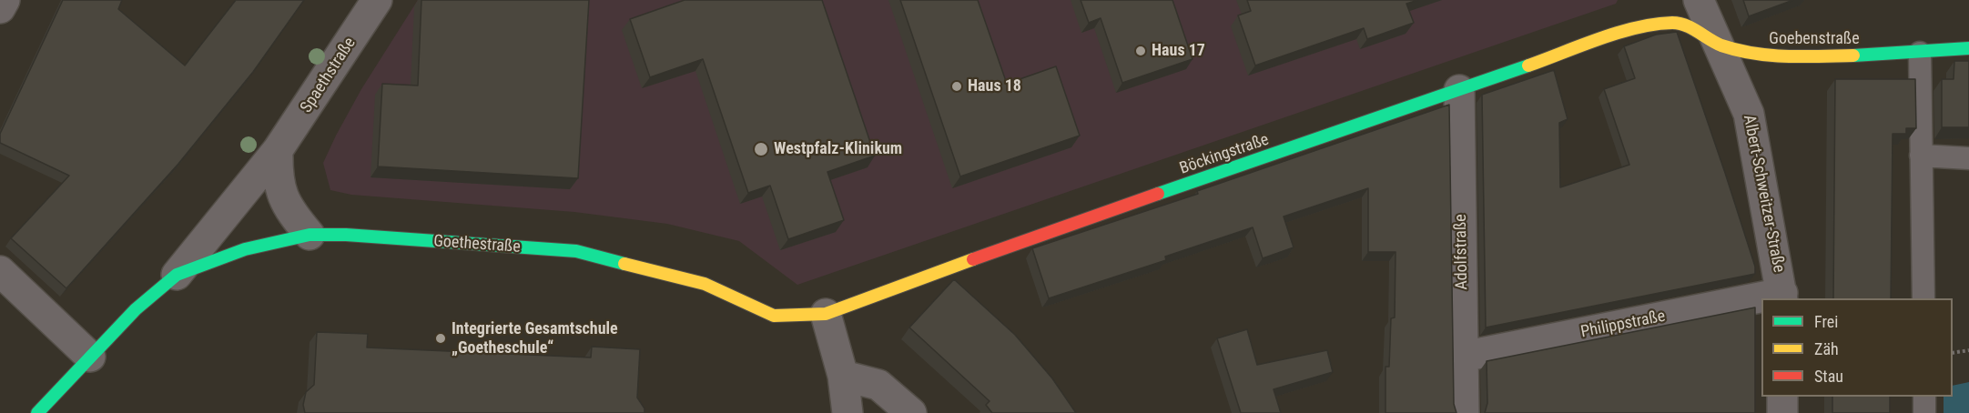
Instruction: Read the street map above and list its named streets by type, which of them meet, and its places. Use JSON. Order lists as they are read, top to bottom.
{
  "streets": {
    "street": [
      "Goebenstraße",
      "Spaethstraße",
      "Böckingstraße",
      "Albert-Schweitzer-Straße",
      "Goethestraße",
      "Adolfstraße",
      "Philippstraße"
    ]
  },
  "crossings": [
    ["Goebenstraße", "Böckingstraße"],
    ["Goebenstraße", "Albert-Schweitzer-Straße"],
    ["Spaethstraße", "Goethestraße"],
    ["Böckingstraße", "Goethestraße"],
    ["Böckingstraße", "Adolfstraße"],
    ["Adolfstraße", "Philippstraße"]
  ],
  "places": [
    "Haus 17",
    "Haus 18",
    "Westpfalz-Klinikum",
    "Integrierte Gesamtschule „Goetheschule“"
  ],
  "legend": ["Frei", "Zäh", "Stau"]
}
